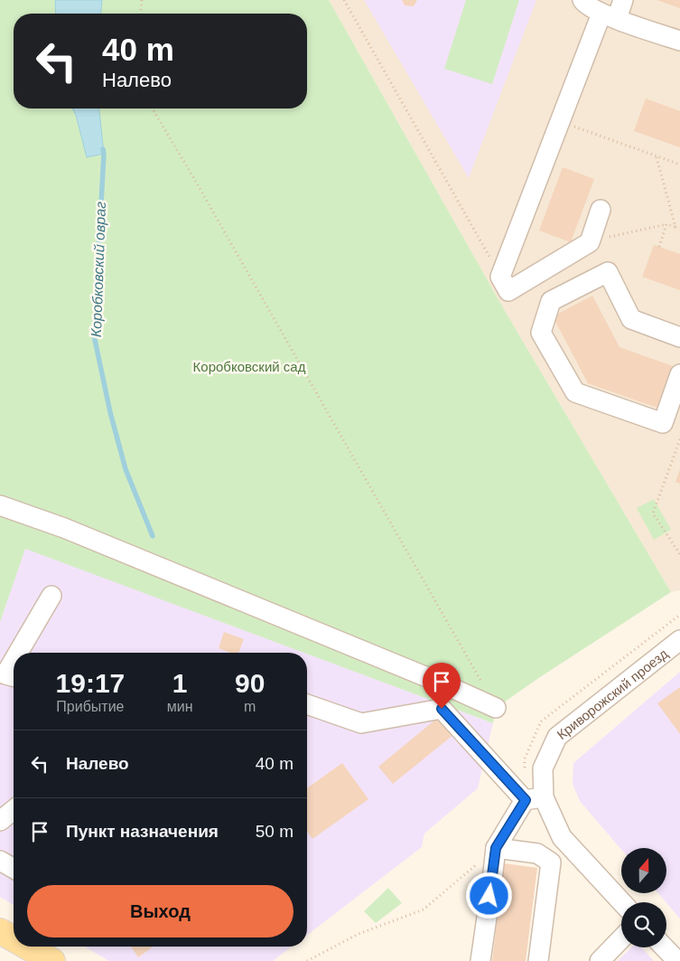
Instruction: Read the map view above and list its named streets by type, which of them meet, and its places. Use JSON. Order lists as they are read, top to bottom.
{
  "streets": {
    "street": ["Криворожский проезд"]
  },
  "water": ["Коробковский овраг"],
  "parks": ["Коробковский сад"],
  "north": "top",
  "page": {
    "turn": ["40 m", "Налево"],
    "eta": [
      "19:17",
      "Прибытие",
      "1",
      "мин",
      "90",
      "m"
    ],
    "list": [
      {
        "name": "Налево",
        "value": "40 m"
      },
      {
        "name": "Пункт назначения",
        "value": "50 m"
      }
    ],
    "buttons": "Выход"
  }
}
